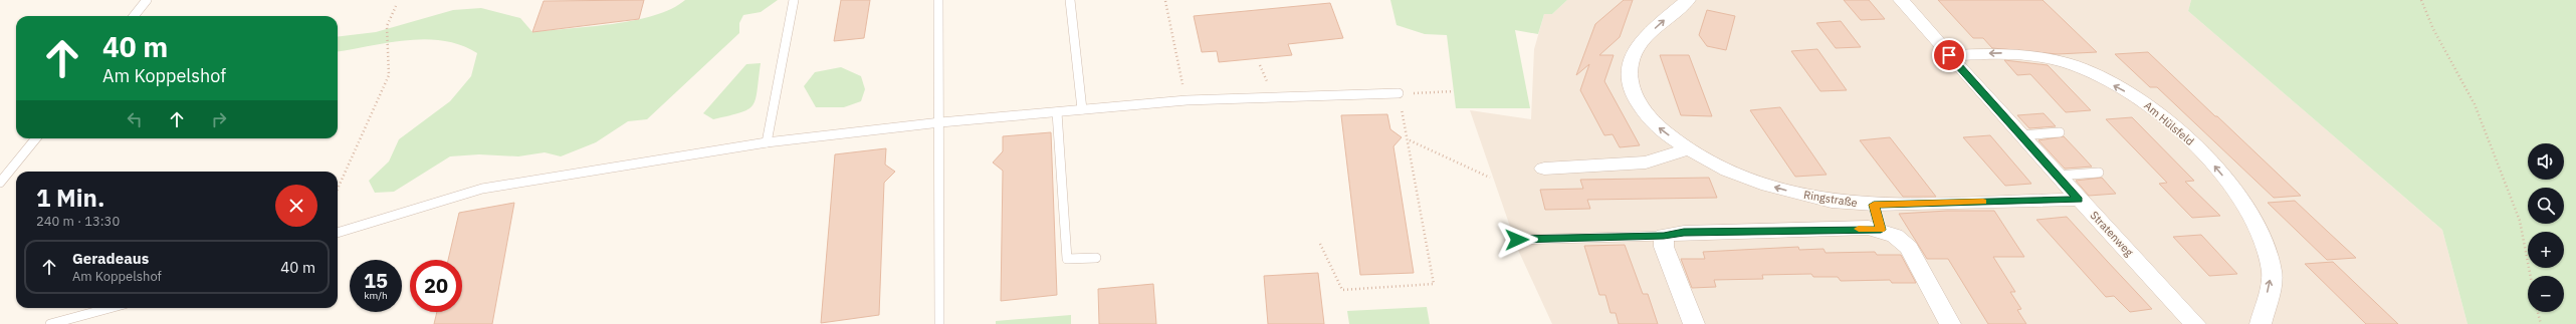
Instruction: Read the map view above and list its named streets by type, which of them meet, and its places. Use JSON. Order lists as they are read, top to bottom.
{
  "streets": {
    "street": ["Am Hülsfeld", "Ringstraße", "Stratenweg"]
  },
  "crossings": [
    ["Am Hülsfeld", "Stratenweg"],
    ["Ringstraße", "Stratenweg"]
  ],
  "one_way": ["Am Hülsfeld"],
  "page": {
    "turn": ["40 m", "Am Koppelshof"],
    "map_buttons": ["+", "−"],
    "heading": ["1 Min.", "240 m · 13:30"],
    "list": [
      {
        "name": "Geradeaus",
        "note": "Am Koppelshof",
        "value": "40 m"
      }
    ],
    "speed": "15 km/h",
    "limit": "20"
  }
}
